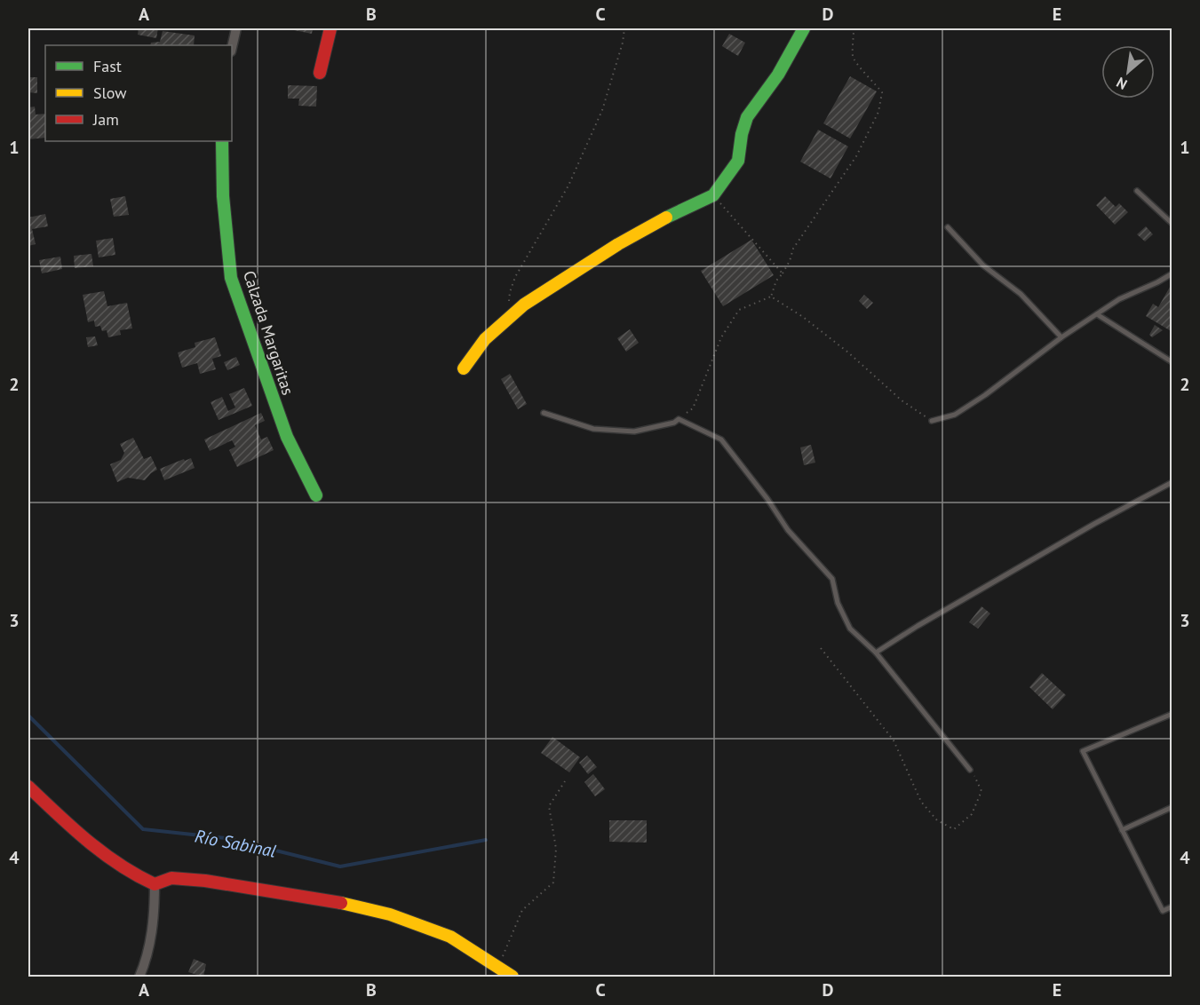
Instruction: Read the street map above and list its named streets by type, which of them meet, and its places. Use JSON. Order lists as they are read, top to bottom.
{
  "streets": {
    "street": ["Calzada Margaritas"]
  },
  "water": ["Río Sabinal"],
  "legend": ["Fast", "Slow", "Jam"],
  "north": "bottom left",
  "grid": {
    "columns": [
      "A",
      "B",
      "C",
      "D",
      "E"
    ],
    "rows": [
      "1",
      "2",
      "3",
      "4"
    ]
  }
}
